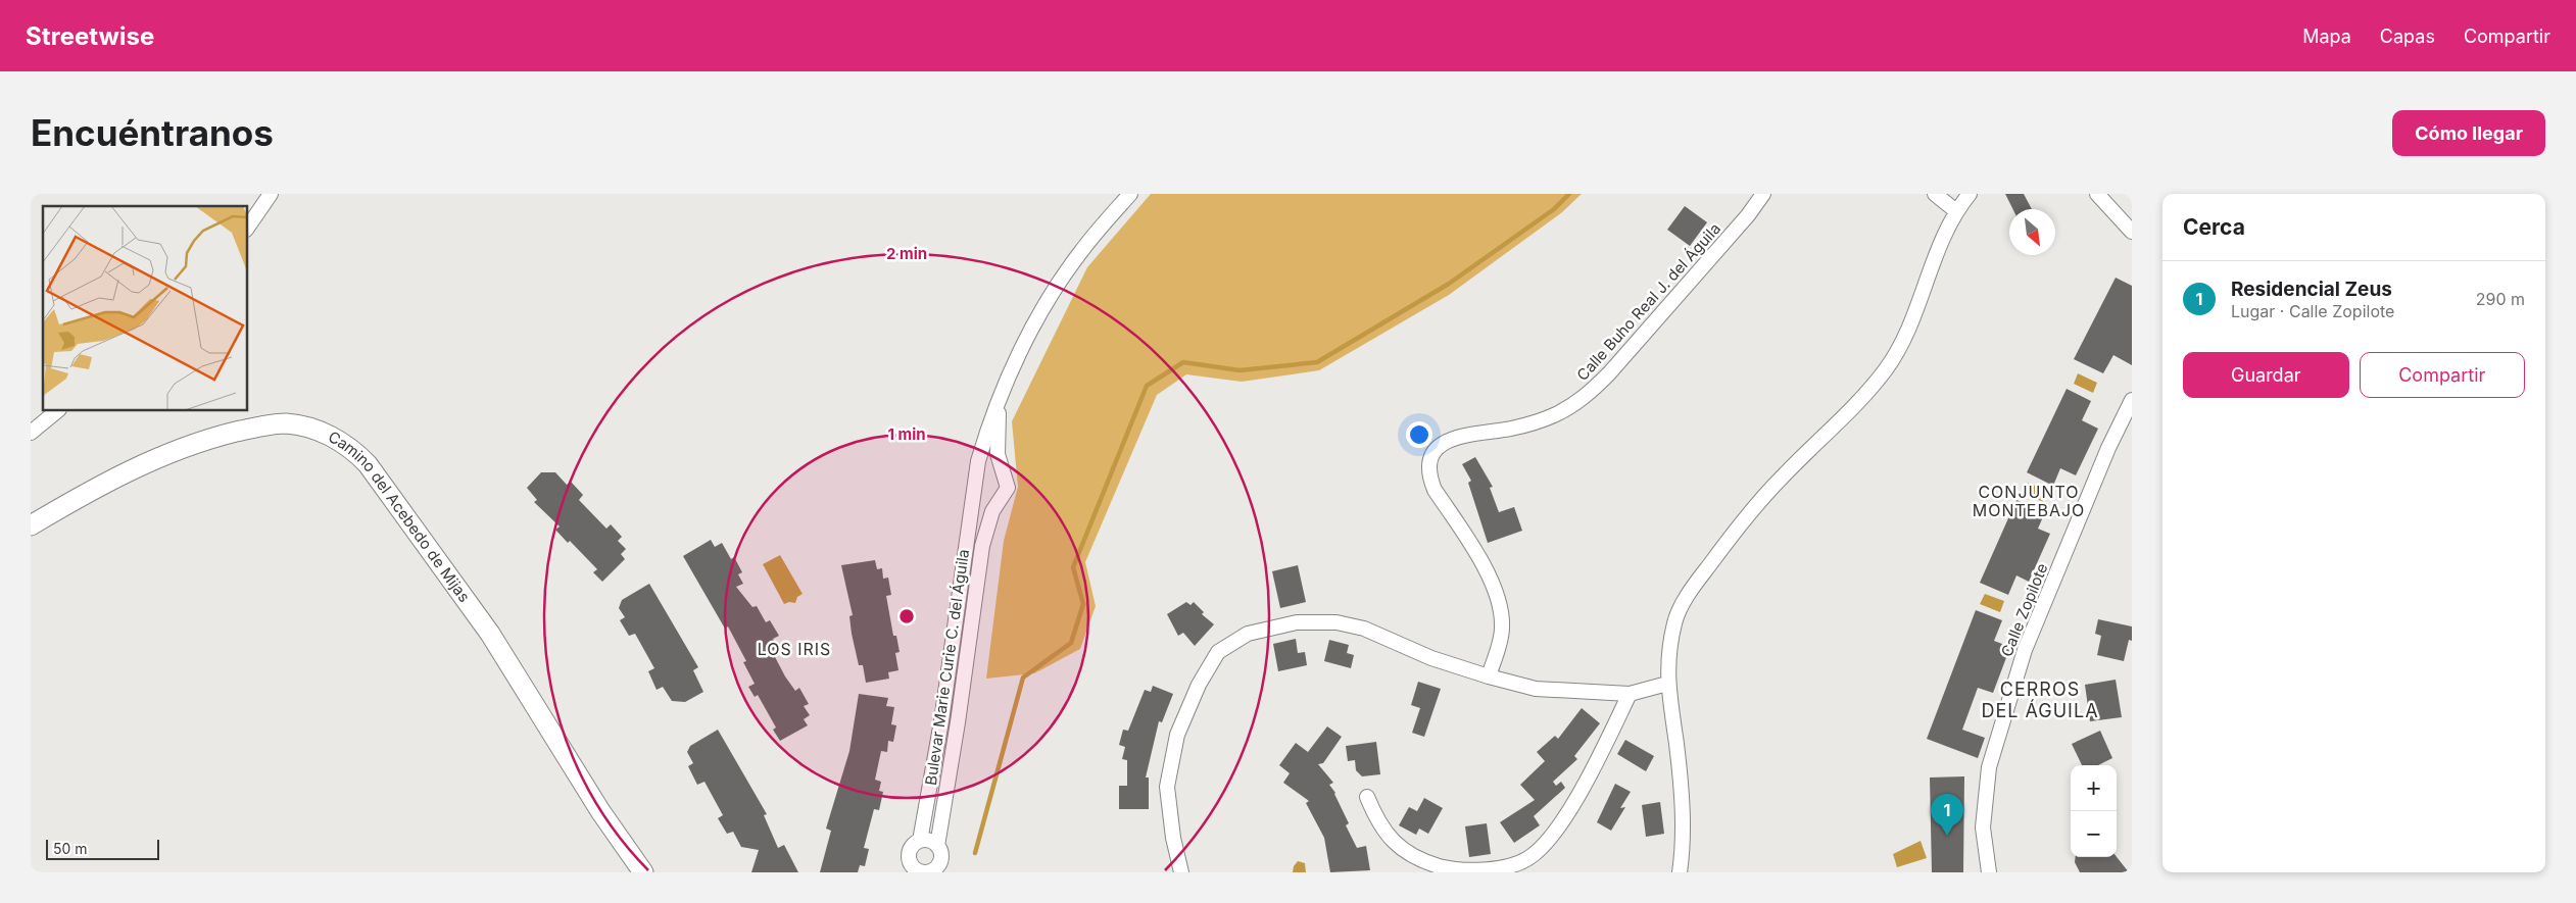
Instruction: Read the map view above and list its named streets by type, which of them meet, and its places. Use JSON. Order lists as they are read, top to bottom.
{
  "streets": {
    "street": [
      "Calle Buho Real J. del Águila",
      "Camino del Acebedo de Mijas",
      "Calle Zopilote",
      "Bulevar Marie Curie C. del Águila"
    ]
  },
  "districts": ["CONJUNTO MONTEBAJO", "LOS IRIS", "CERROS DEL ÁGUILA"],
  "scale_bar": "50 m",
  "north": "bottom right",
  "page": {
    "header": "Streetwise",
    "nav": ["Mapa", "Capas", "Compartir"],
    "buttons": [
      "Cómo llegar",
      ["Guardar", "Compartir"]
    ],
    "title": "Encuéntranos",
    "heading": "Cerca",
    "list": [
      {
        "mark": "1",
        "name": "Residencial Zeus",
        "note": "Lugar · Calle Zopilote",
        "value": "290 m"
      }
    ],
    "map_buttons": ["+", "−"],
    "pins": "1",
    "scale": "50 m"
  },
  "rings": ["2 min", "1 min"]
}
